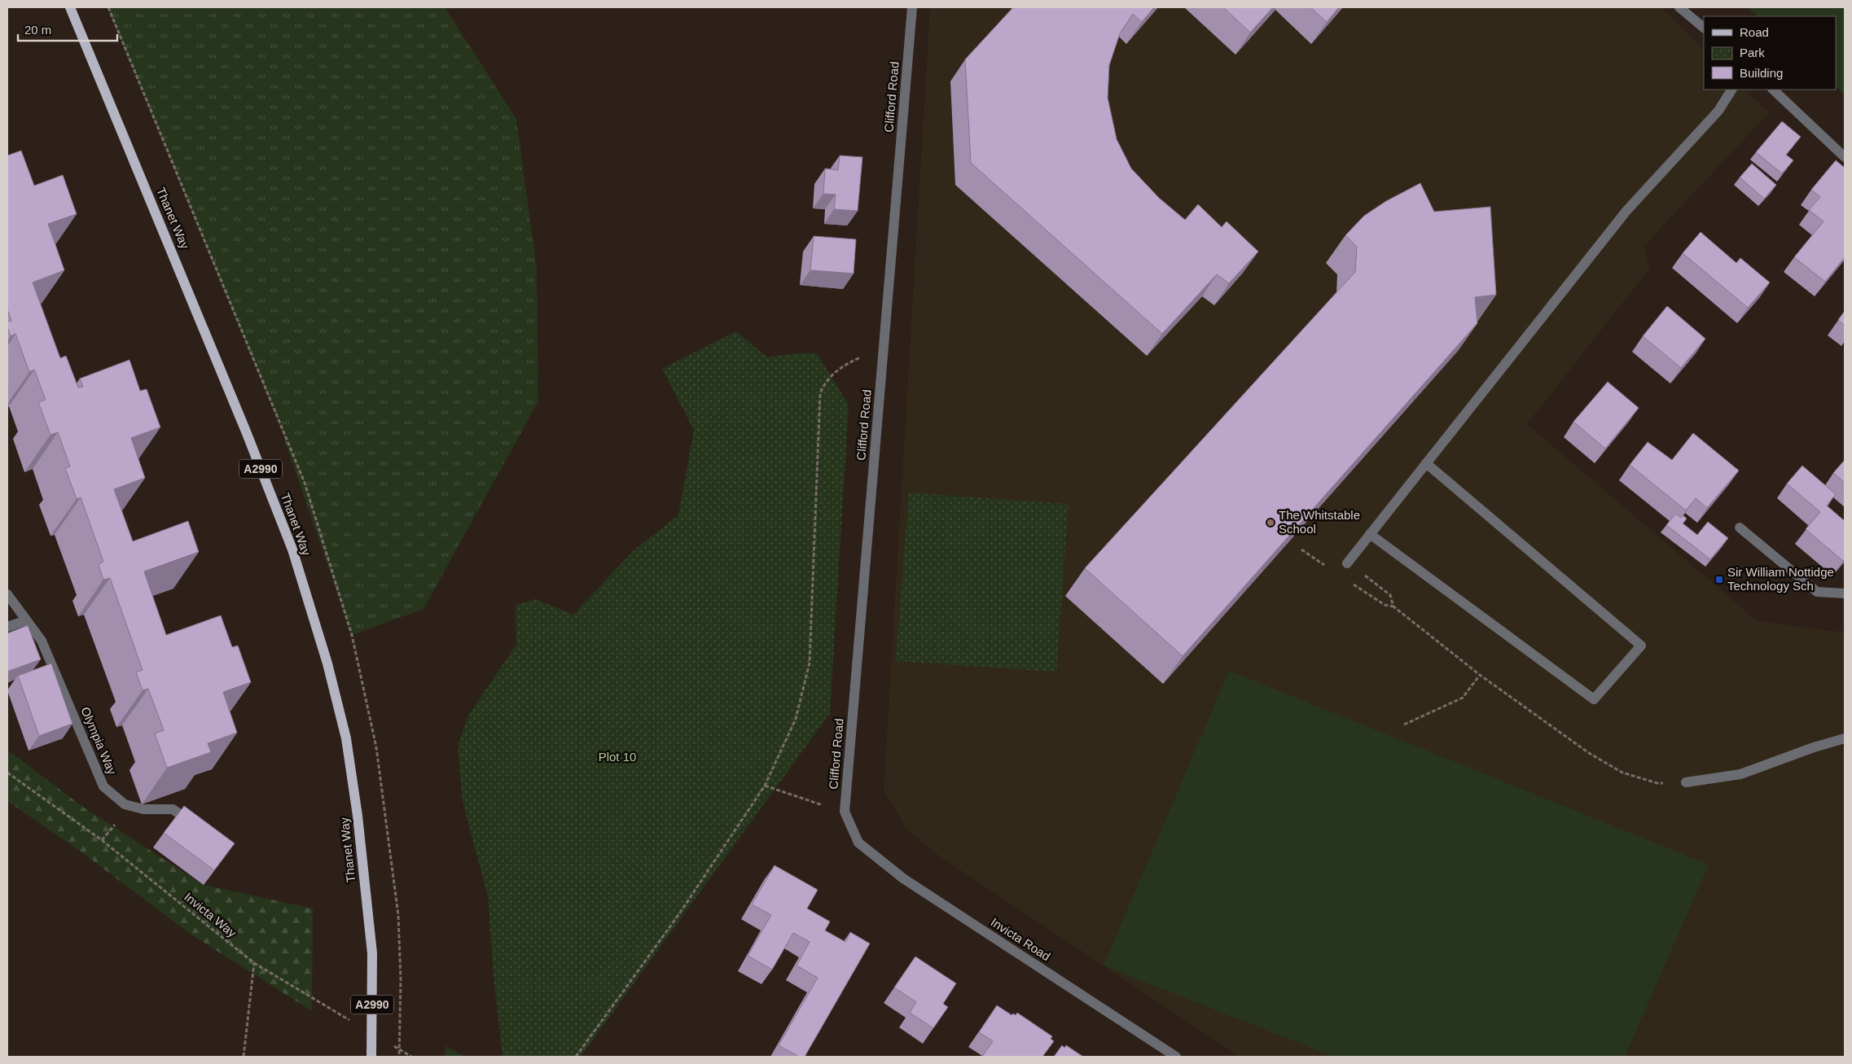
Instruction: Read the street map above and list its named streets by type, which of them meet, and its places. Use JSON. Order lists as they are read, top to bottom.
{
  "streets": {
    "main road": ["Thanet Way", "A2990"],
    "street": ["Clifford Road", "Olympia Way", "Invicta Road"],
    "path": ["Invicta Way"]
  },
  "crossings": [
    ["Clifford Road", "Invicta Road"]
  ],
  "parks": ["Plot 10"],
  "places": {
    "other": ["The Whitstable School"],
    "transit": ["Sir William Nottidge Technology Sch"]
  },
  "legend": ["Road", "Park", "Building"],
  "scale_bar": "20 m"
}
